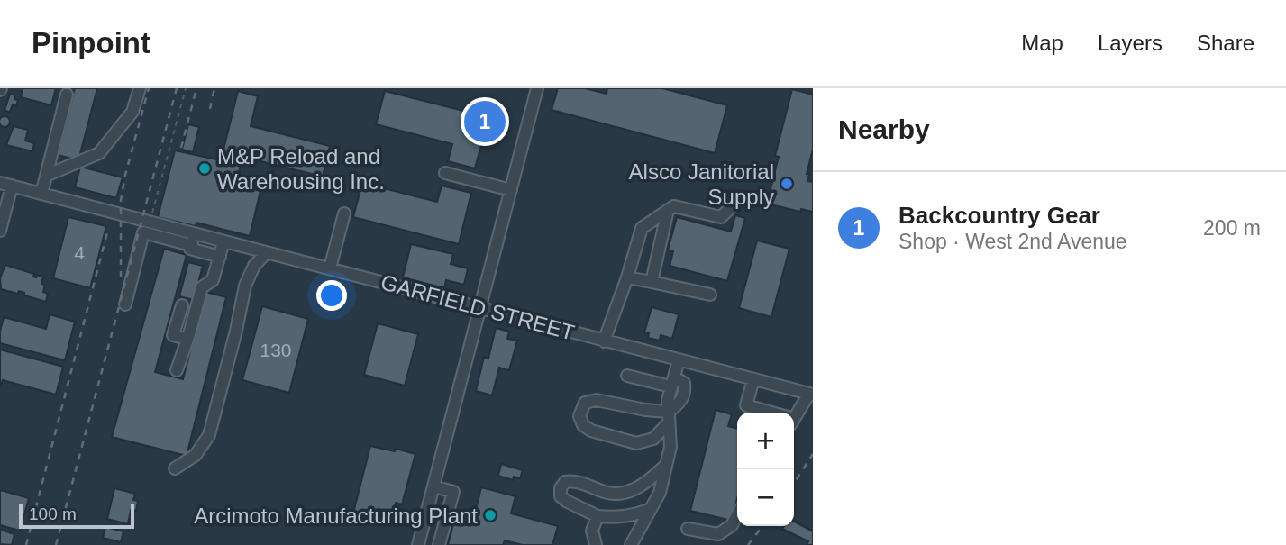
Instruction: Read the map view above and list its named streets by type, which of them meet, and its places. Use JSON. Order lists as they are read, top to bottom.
{
  "streets": {
    "street": ["GARFIELD STREET"]
  },
  "places": ["M&P Reload and Warehousing Inc.", "Alsco Janitorial Supply", "Arcimoto Manufacturing Plant"],
  "house_numbers": ["4", "130"],
  "scale_bar": "100 m",
  "page": {
    "header": "Pinpoint",
    "nav": ["Map", "Layers", "Share"],
    "heading": "Nearby",
    "pins": "1",
    "list": [
      {
        "mark": "1",
        "name": "Backcountry Gear",
        "note": "Shop · West 2nd Avenue",
        "value": "200 m"
      }
    ],
    "map_buttons": ["+", "−"],
    "scale": "100 m"
  }
}
